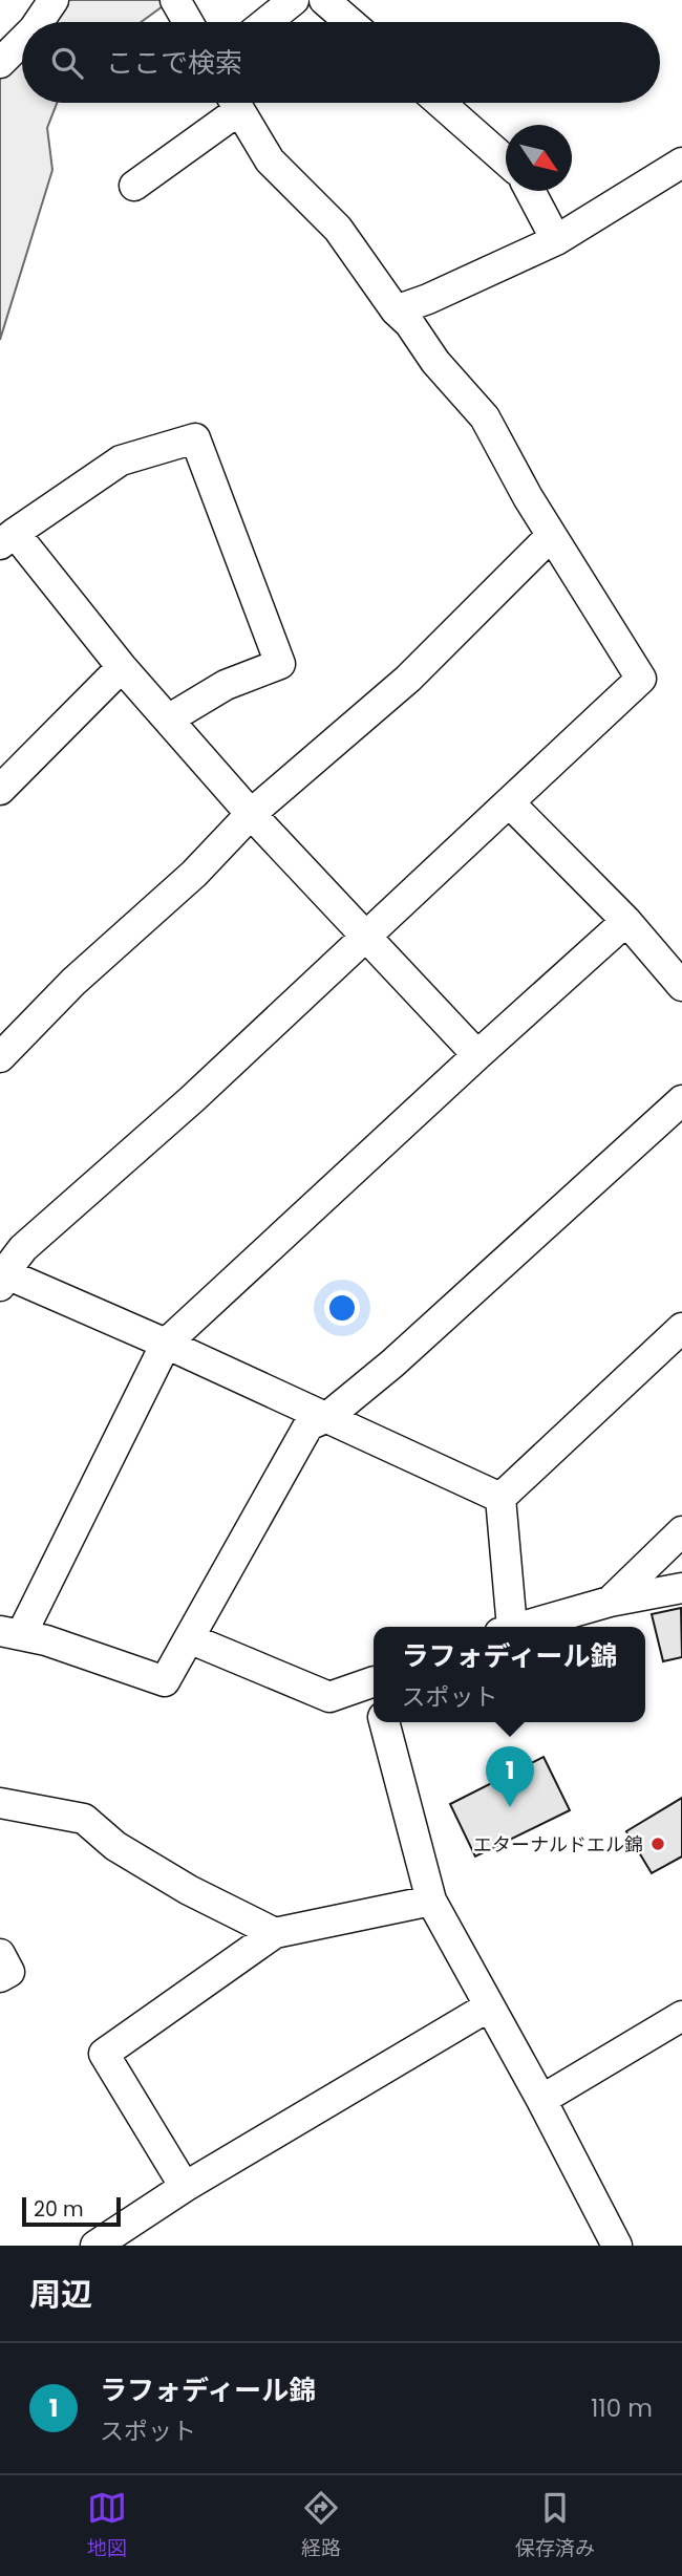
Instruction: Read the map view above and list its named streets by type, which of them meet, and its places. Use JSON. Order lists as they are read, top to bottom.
{
  "places": ["エターナルドエル錦"],
  "scale_bar": "20 m",
  "north": "bottom right",
  "page": {
    "search": "ここで検索",
    "popup": ["ラフォディール錦", "スポット"],
    "pins": "1",
    "scale": "20 m",
    "heading": "周辺",
    "list": [
      {
        "mark": "1",
        "name": "ラフォディール錦",
        "note": "スポット",
        "value": "110 m"
      }
    ],
    "nav": ["地図", "経路", "保存済み"]
  }
}
